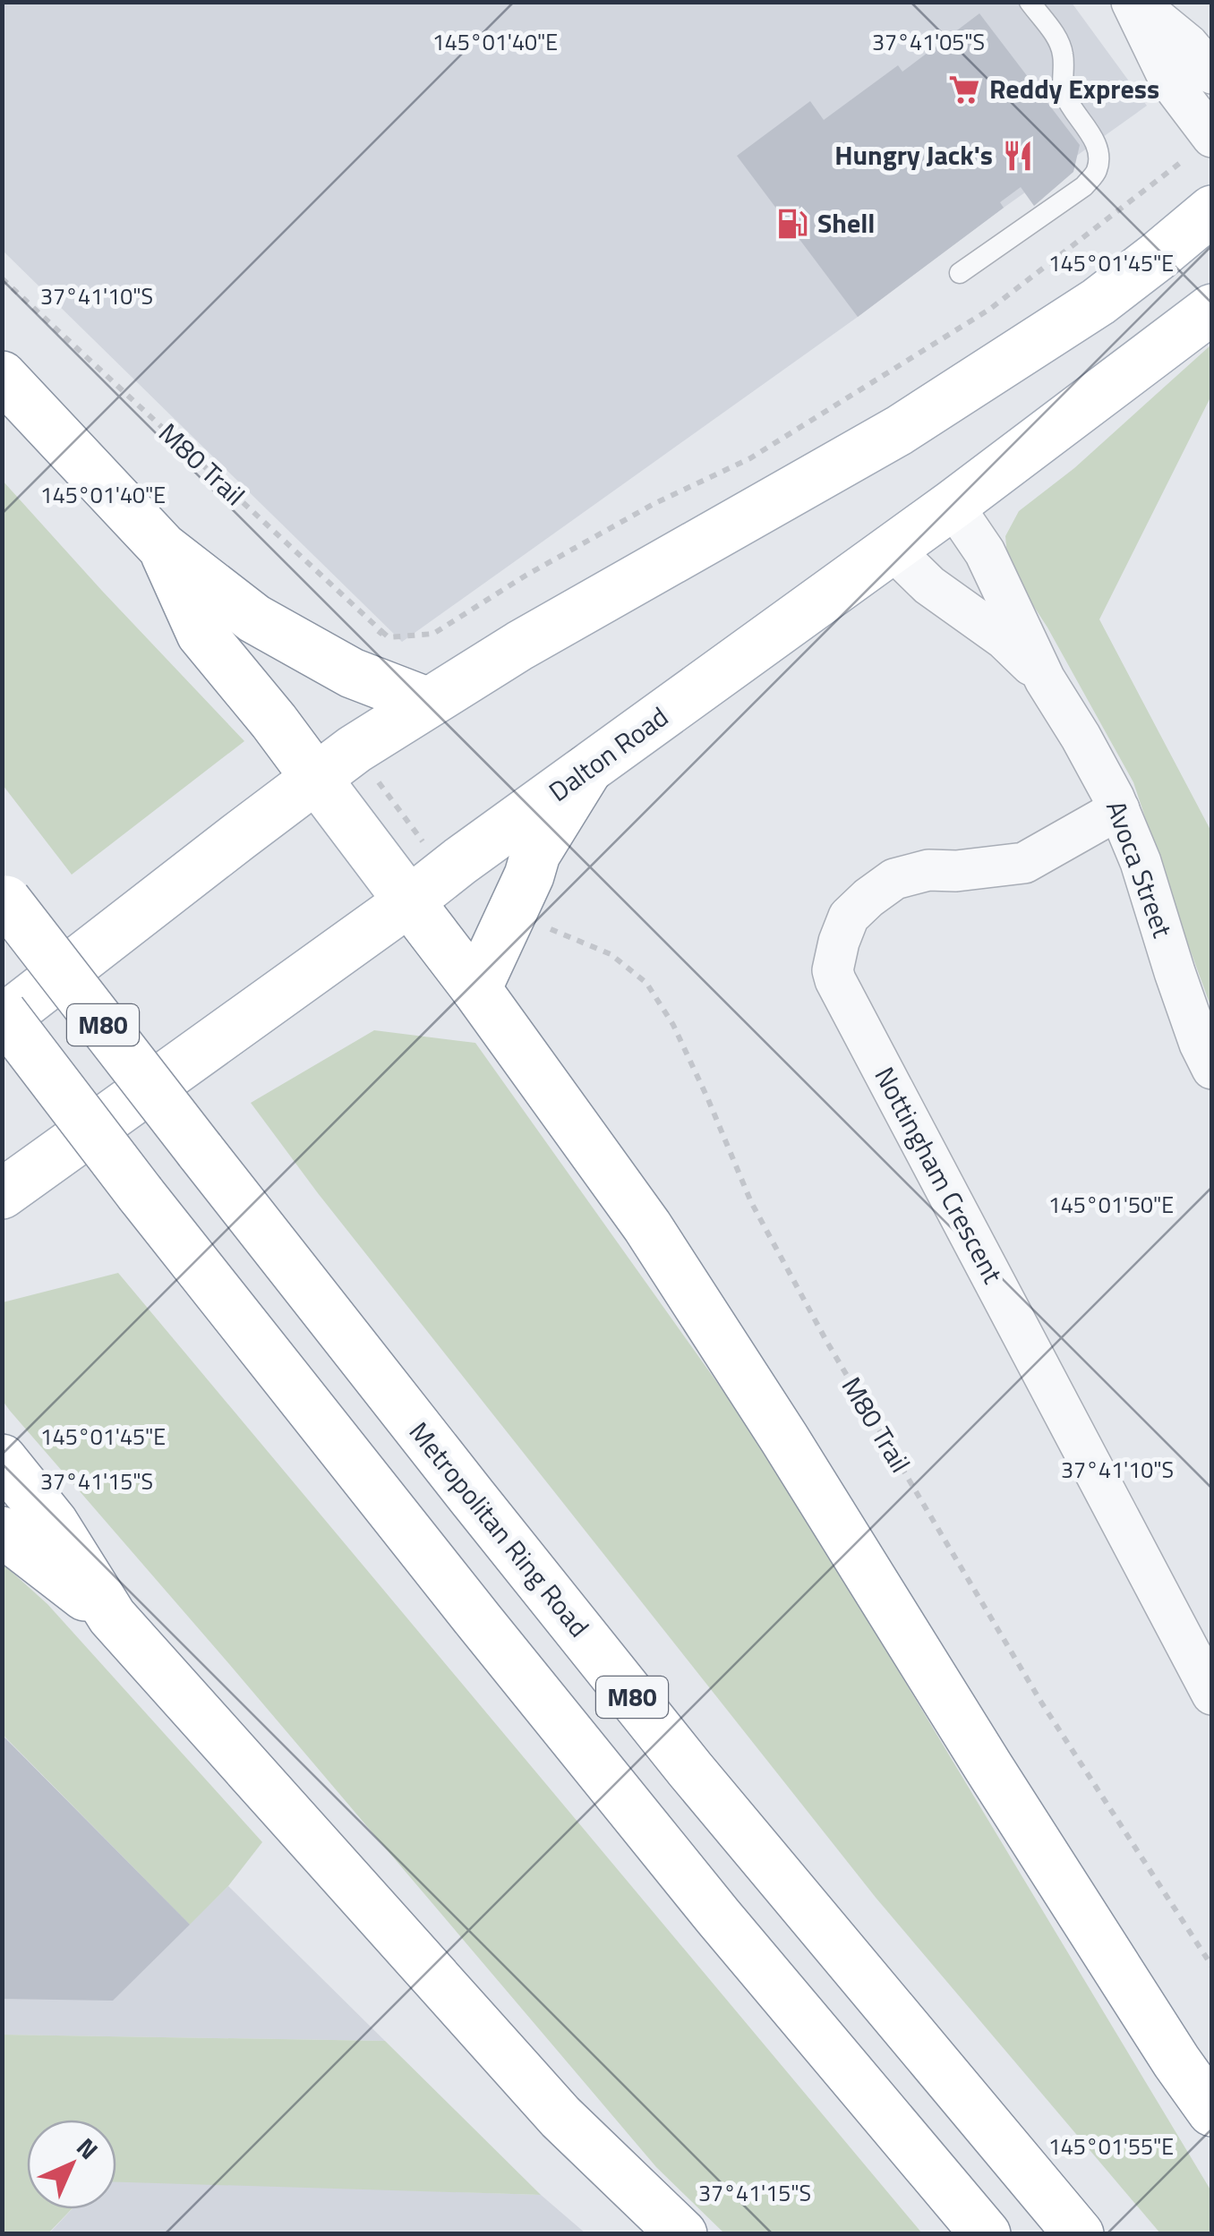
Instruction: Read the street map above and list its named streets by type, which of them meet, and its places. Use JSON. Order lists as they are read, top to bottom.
{
  "streets": {
    "main road": ["Dalton Road", "M80", "Metropolitan Ring Road"],
    "street": ["Avoca Street", "Nottingham Crescent"],
    "path": ["M80 Trail"]
  },
  "crossings": [
    ["Dalton Road", "Avoca Street"],
    ["Avoca Street", "Nottingham Crescent"]
  ],
  "places": {
    "supermarket": ["Reddy Express"],
    "restaurant": ["Hungry Jack's"],
    "fuel station": ["Shell"]
  },
  "north": "top right",
  "coordinates": [
    "145°01'40\"E",
    "37°41'05\"S",
    "145°01'45\"E",
    "37°41'10\"S",
    "145°01'50\"E",
    "37°41'15\"S",
    "145°01'55\"E"
  ]
}
